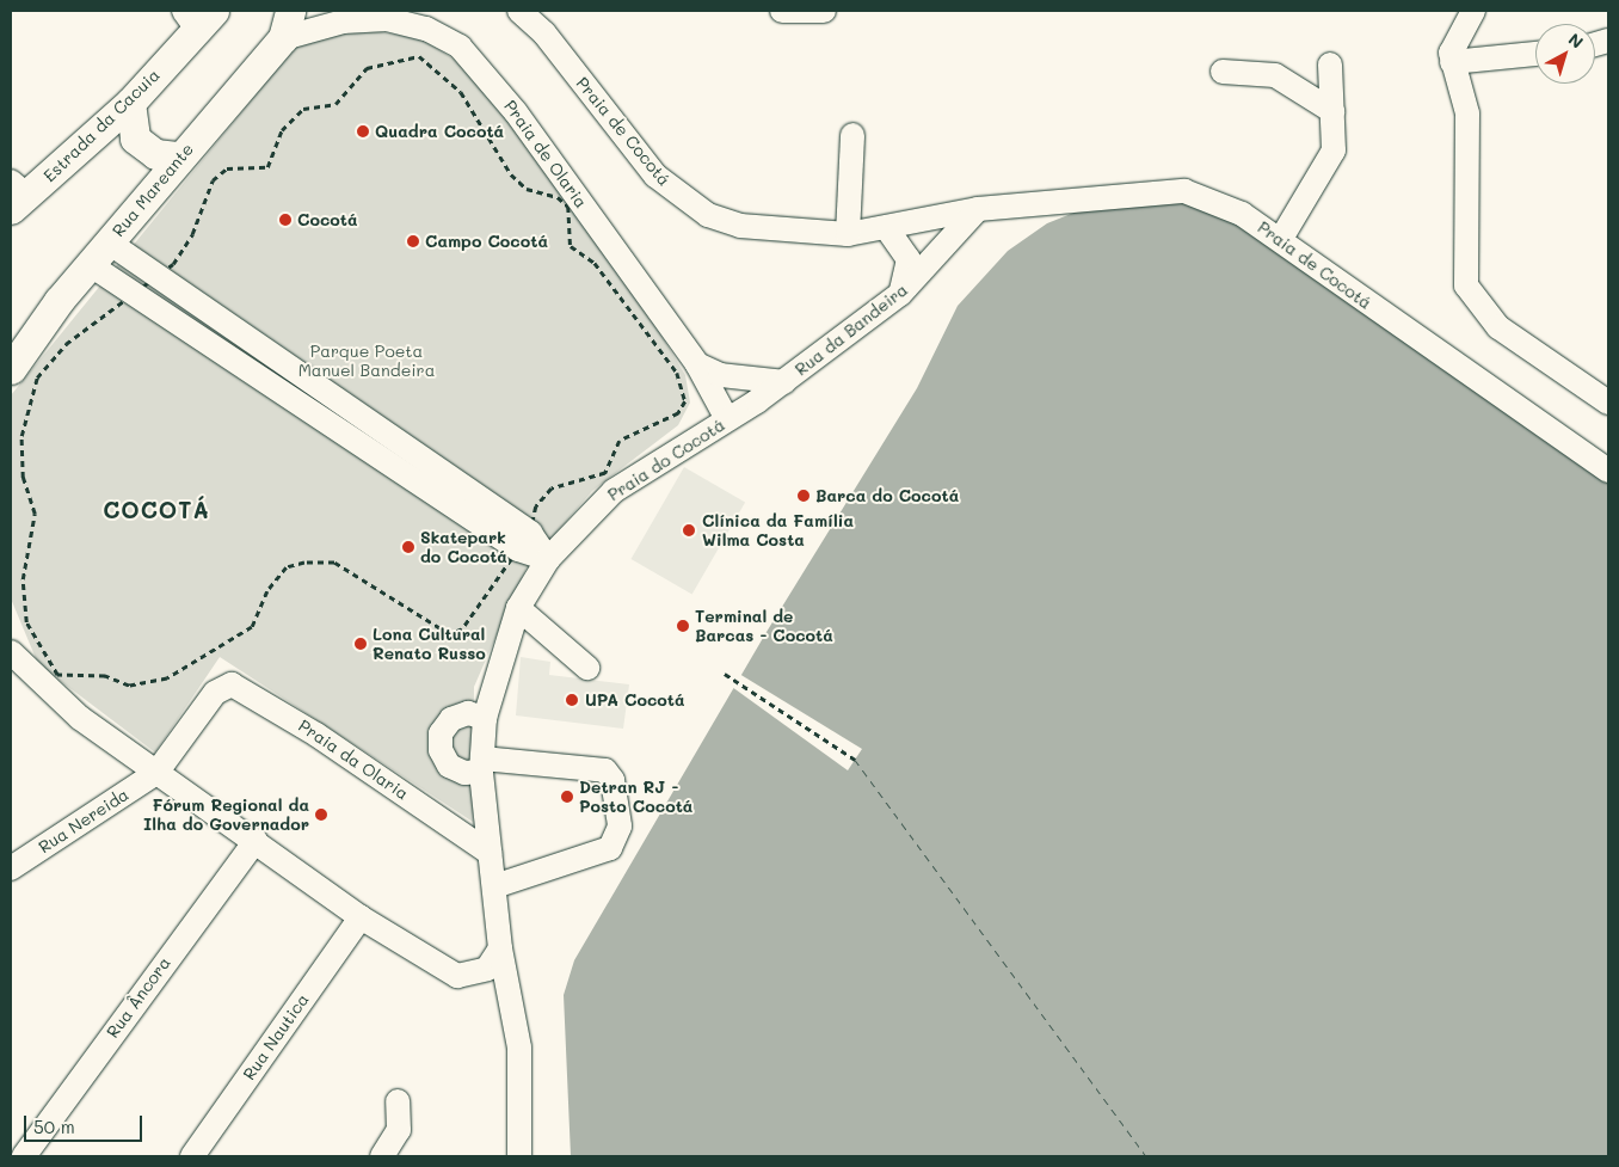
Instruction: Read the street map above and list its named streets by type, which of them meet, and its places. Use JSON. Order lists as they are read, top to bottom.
{
  "streets": {
    "main road": ["Estrada da Cacuia", "Rua Mareante"],
    "street": [
      "Praia de Cocotá",
      "Praia de Olaria",
      "Rua da Bandeira",
      "Praia do Cocotá",
      "Praia da Olaria",
      "Rua Nereida",
      "Rua Âncora",
      "Rua Nautica"
    ]
  },
  "crossings": [
    ["Praia de Cocotá", "Rua da Bandeira"],
    ["Praia de Olaria", "Rua Mareante"],
    ["Praia de Olaria", "Rua da Bandeira"],
    ["Praia de Olaria", "Praia do Cocotá"],
    ["Rua da Bandeira", "Praia do Cocotá"],
    ["Praia do Cocotá", "Praia da Olaria"],
    ["Praia da Olaria", "Rua Nereida"]
  ],
  "districts": ["COCOTÁ"],
  "parks": ["Parque Poeta Manuel Bandeira"],
  "places": [
    "Quadra Cocotá",
    "Cocotá",
    "Campo Cocotá",
    "Barca do Cocotá",
    "Clínica da Família Wilma Costa",
    "Skatepark do Cocotá",
    "Terminal de Barcas - Cocotá",
    "Lona Cultural Renato Russo",
    "UPA Cocotá",
    "Detran RJ - Posto Cocotá",
    "Fórum Regional da Ilha do Governador"
  ],
  "scale_bar": "50 m",
  "north": "top right"
}
